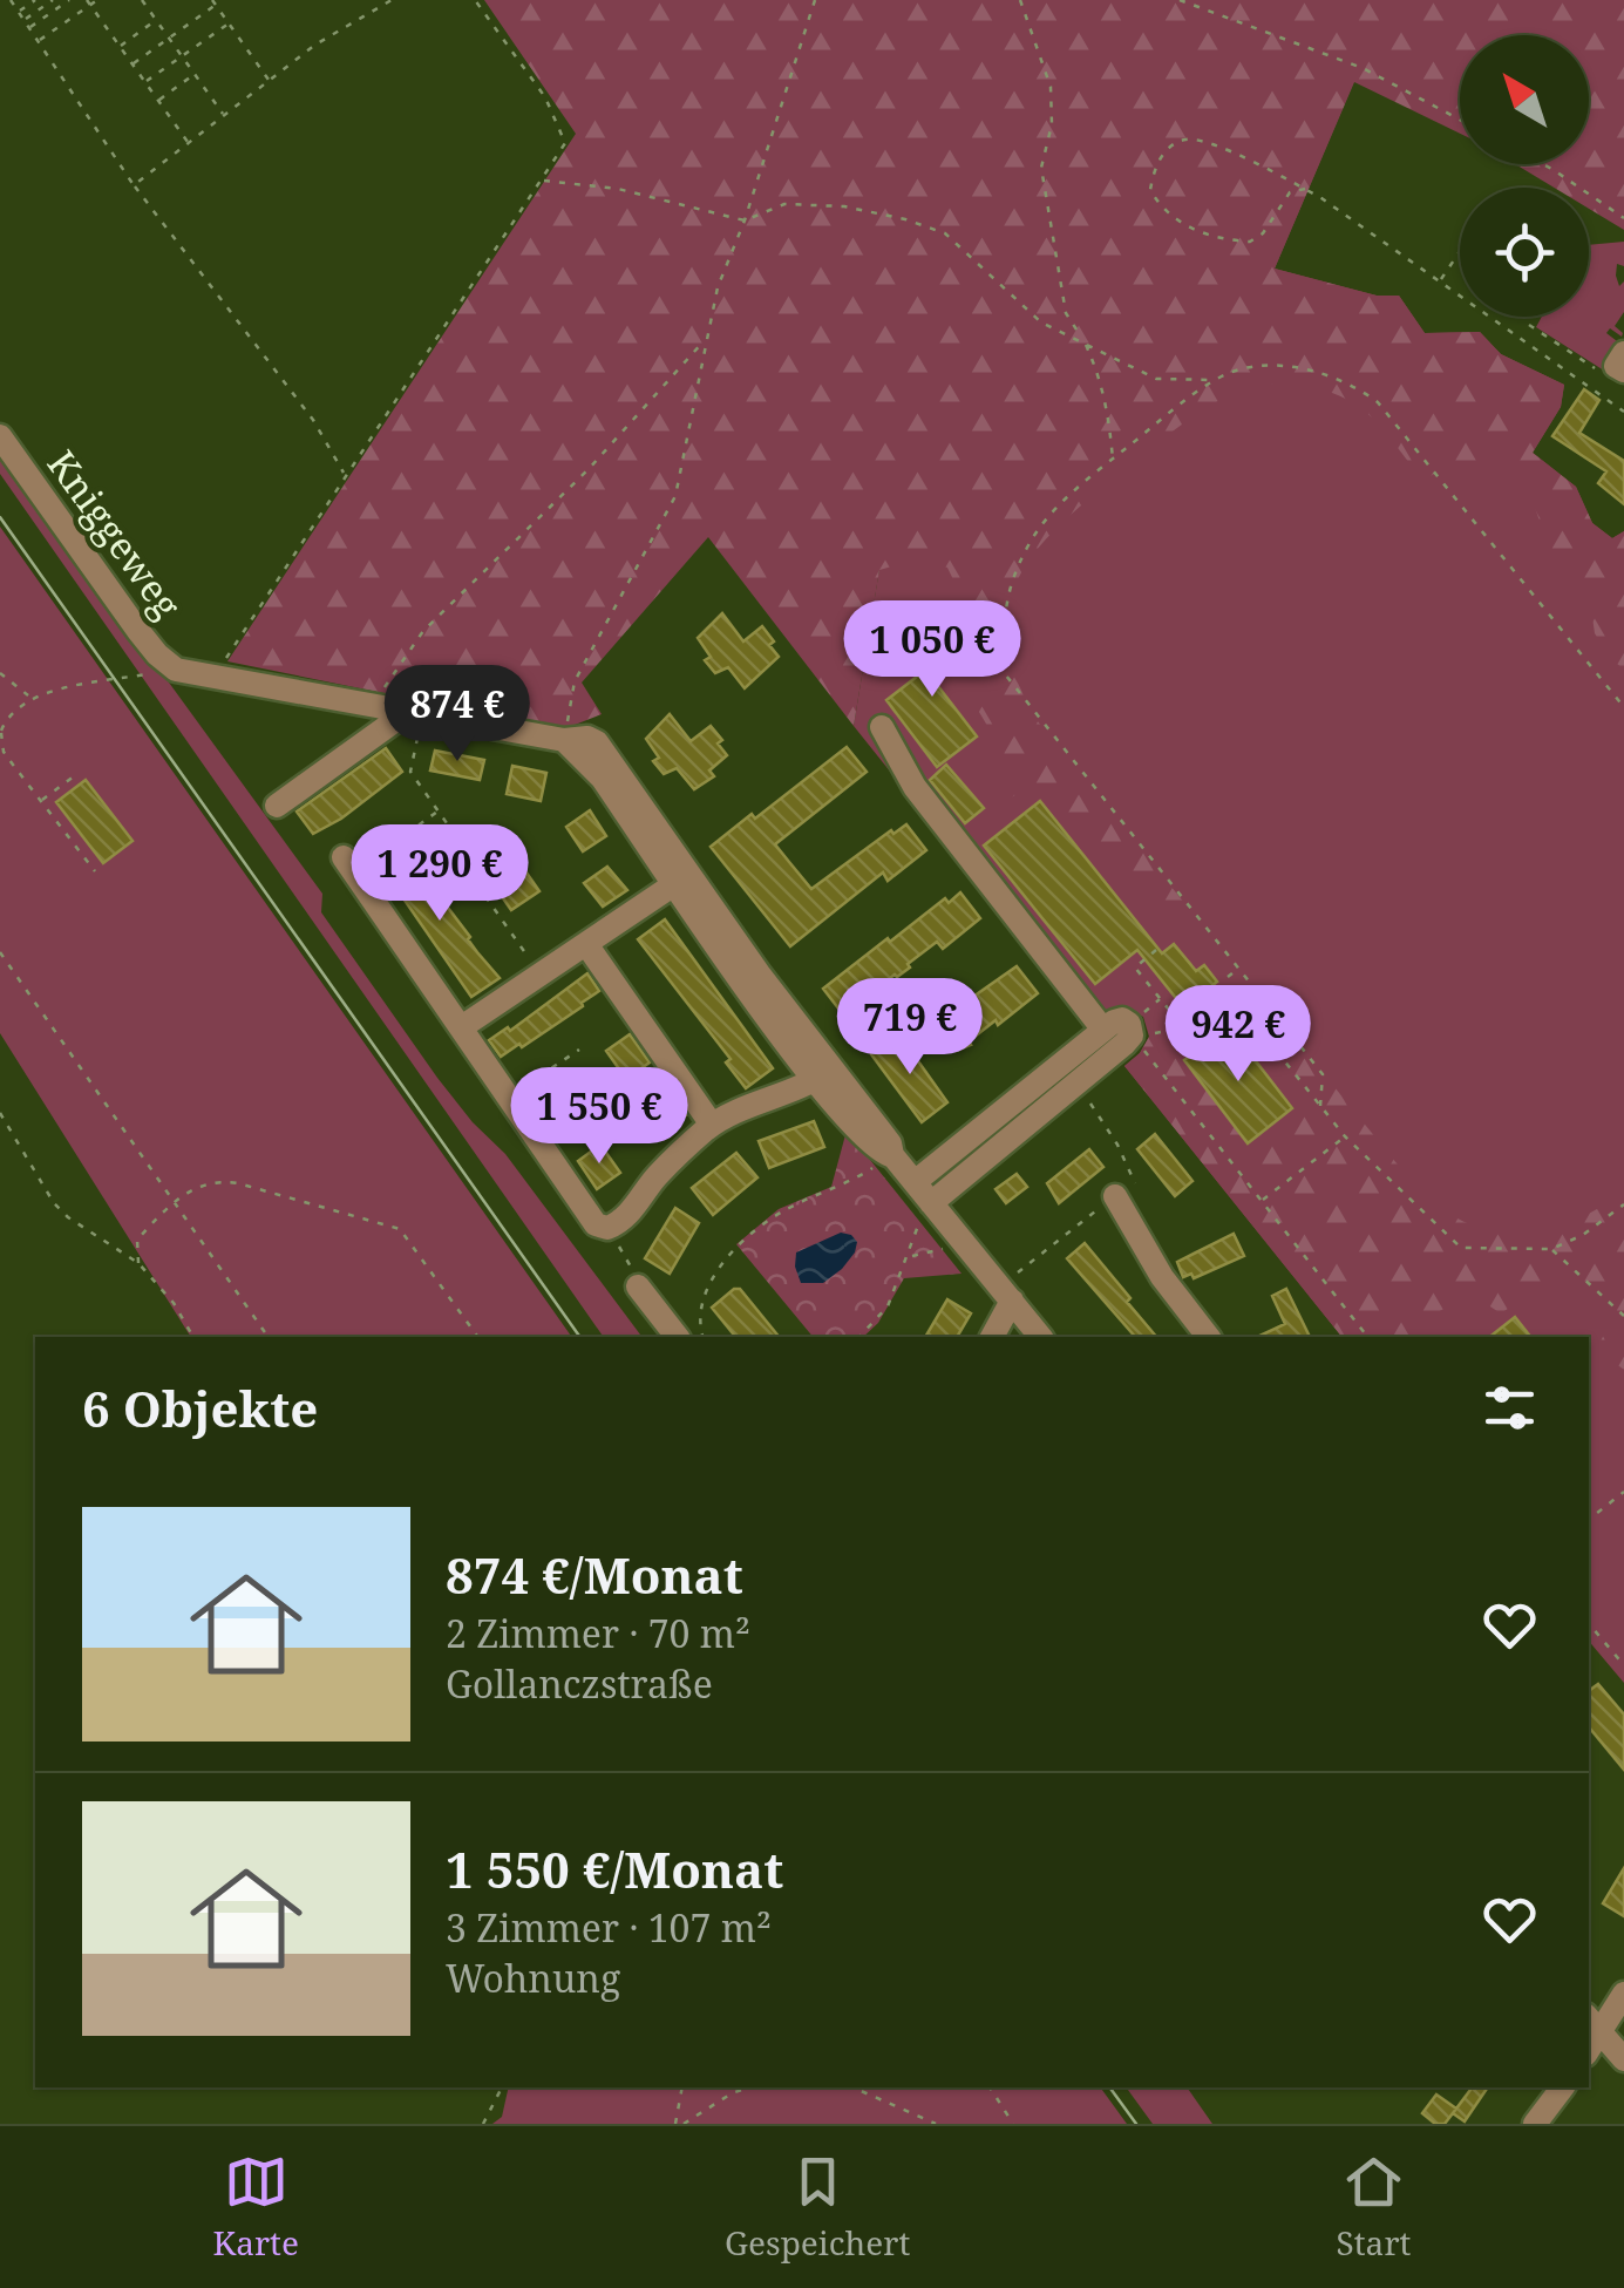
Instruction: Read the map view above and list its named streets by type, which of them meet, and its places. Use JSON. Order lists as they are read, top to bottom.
{
  "streets": {
    "street": ["Kniggeweg"]
  },
  "north": "top left",
  "page": {
    "price": [
      "1 050 €",
      "874 €",
      "1 290 €",
      "719 €",
      "942 €",
      "1 550 €"
    ],
    "heading": "6 Objekte",
    "list": [
      {
        "name": "874 €/Monat",
        "note": "2 Zimmer · 70 m² · Gollanczstraße"
      },
      {
        "name": "1 550 €/Monat",
        "note": "3 Zimmer · 107 m² · Wohnung"
      }
    ],
    "tabs": ["Karte", "Gespeichert", "Start"]
  }
}
